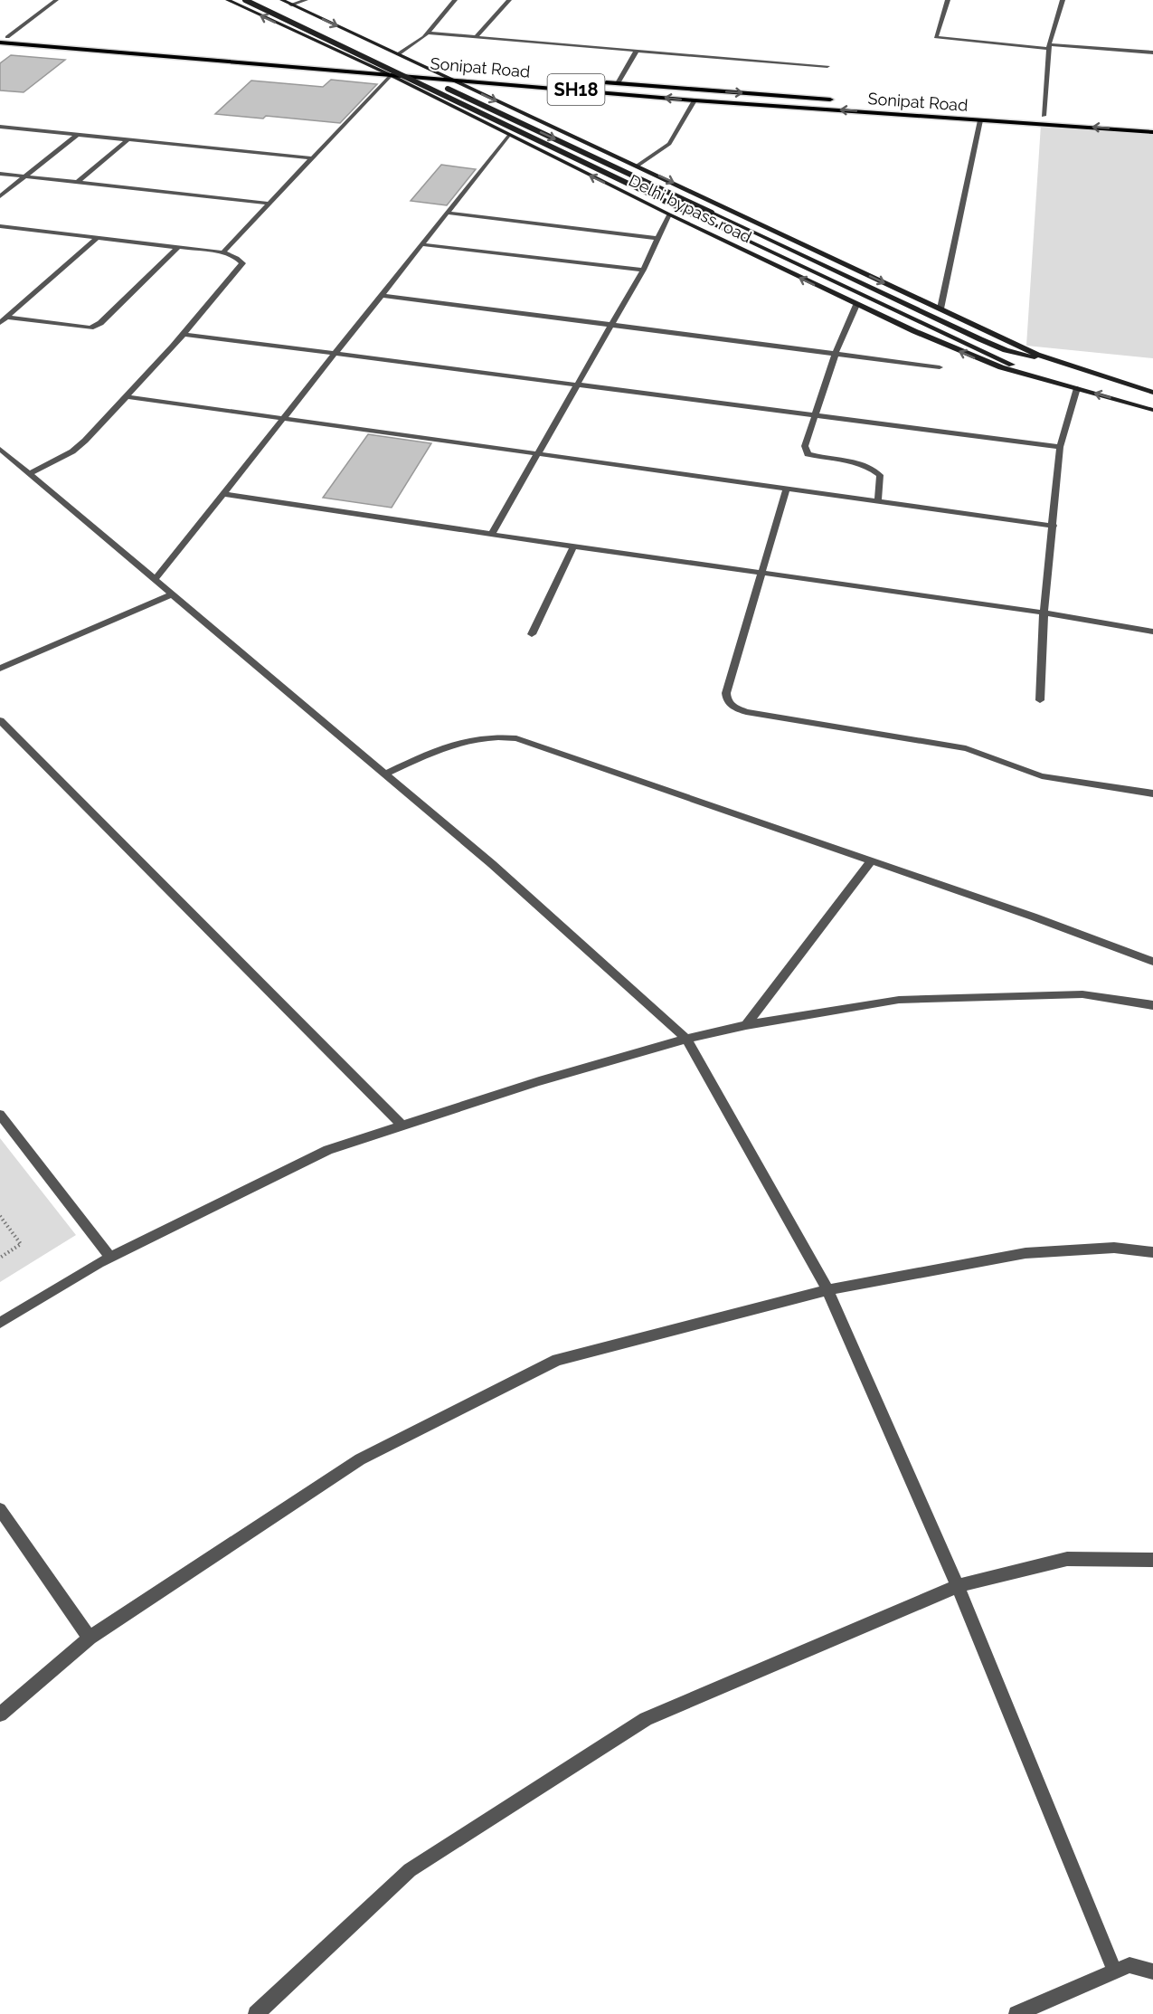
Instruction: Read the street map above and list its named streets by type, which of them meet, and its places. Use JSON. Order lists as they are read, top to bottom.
{
  "streets": {
    "main road": ["Sonipat Road", "SH18", "Delhi bypass road"]
  },
  "crossings": [
    ["Sonipat Road", "Delhi bypass road"]
  ]
}
